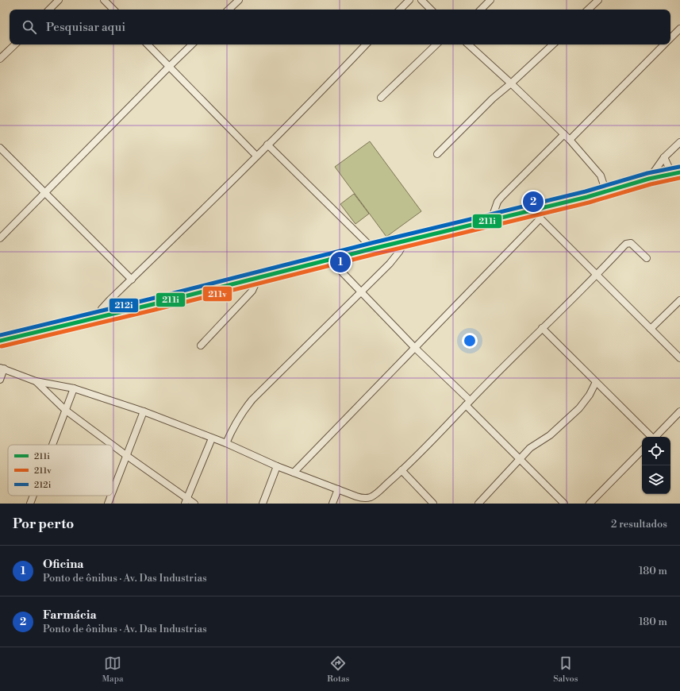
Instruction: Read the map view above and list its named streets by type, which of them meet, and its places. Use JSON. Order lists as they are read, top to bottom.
{
  "lines": ["transit line 212i", "transit line 211i", "transit line 211v"],
  "legend": ["211i", "211v", "212i"],
  "page": {
    "search": "Pesquisar aqui",
    "pins": ["2", "1"],
    "heading": ["Por perto", "2 resultados"],
    "list": [
      {
        "mark": "1",
        "name": "Oficina",
        "note": "Ponto de ônibus · Av. Das Industrias",
        "value": "180 m"
      },
      {
        "mark": "2",
        "name": "Farmácia",
        "note": "Ponto de ônibus · Av. Das Industrias",
        "value": "180 m"
      }
    ],
    "nav": ["Mapa", "Rotas", "Salvos"]
  }
}
